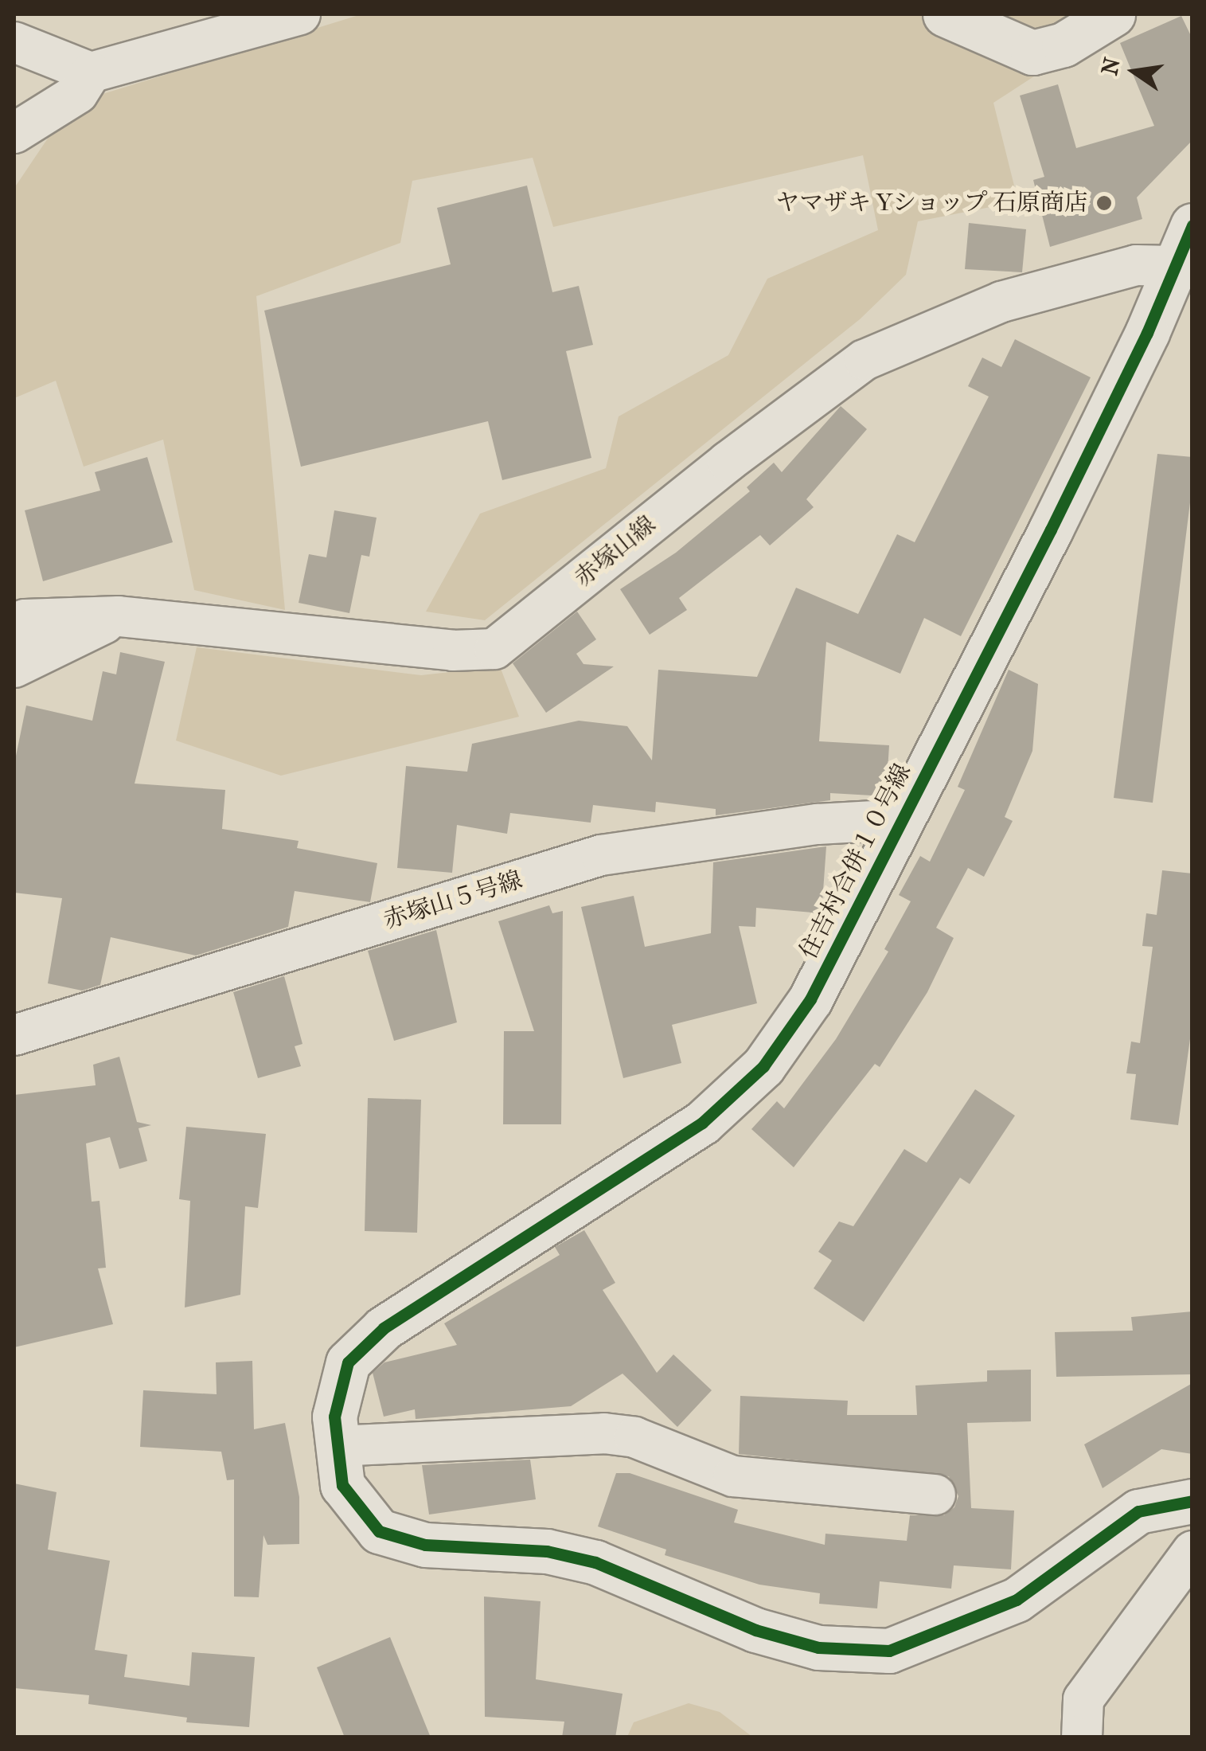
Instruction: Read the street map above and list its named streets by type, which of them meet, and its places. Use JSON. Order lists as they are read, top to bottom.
{
  "streets": {
    "street": ["赤塚山線", "住吉村合併１０号線", "赤塚山５号線"]
  },
  "crossings": [
    ["赤塚山線", "住吉村合併１０号線"],
    ["住吉村合併１０号線", "赤塚山５号線"]
  ],
  "places": ["ヤマザキ Yショップ 石原商店"],
  "north": "left"
}
